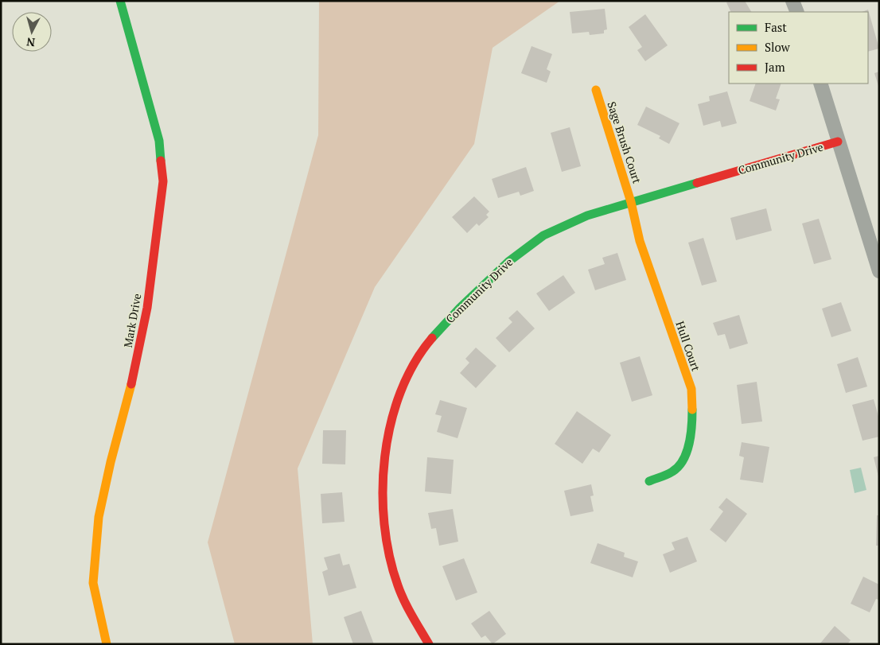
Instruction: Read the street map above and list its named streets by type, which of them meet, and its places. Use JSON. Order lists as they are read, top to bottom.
{
  "streets": {
    "street": [
      "Sage Brush Court",
      "Community Drive",
      "Mark Drive",
      "Hull Court"
    ]
  },
  "crossings": [
    ["Sage Brush Court", "Community Drive"],
    ["Sage Brush Court", "Hull Court"],
    ["Community Drive", "Hull Court"]
  ],
  "legend": ["Fast", "Slow", "Jam"],
  "north": "bottom"
}
